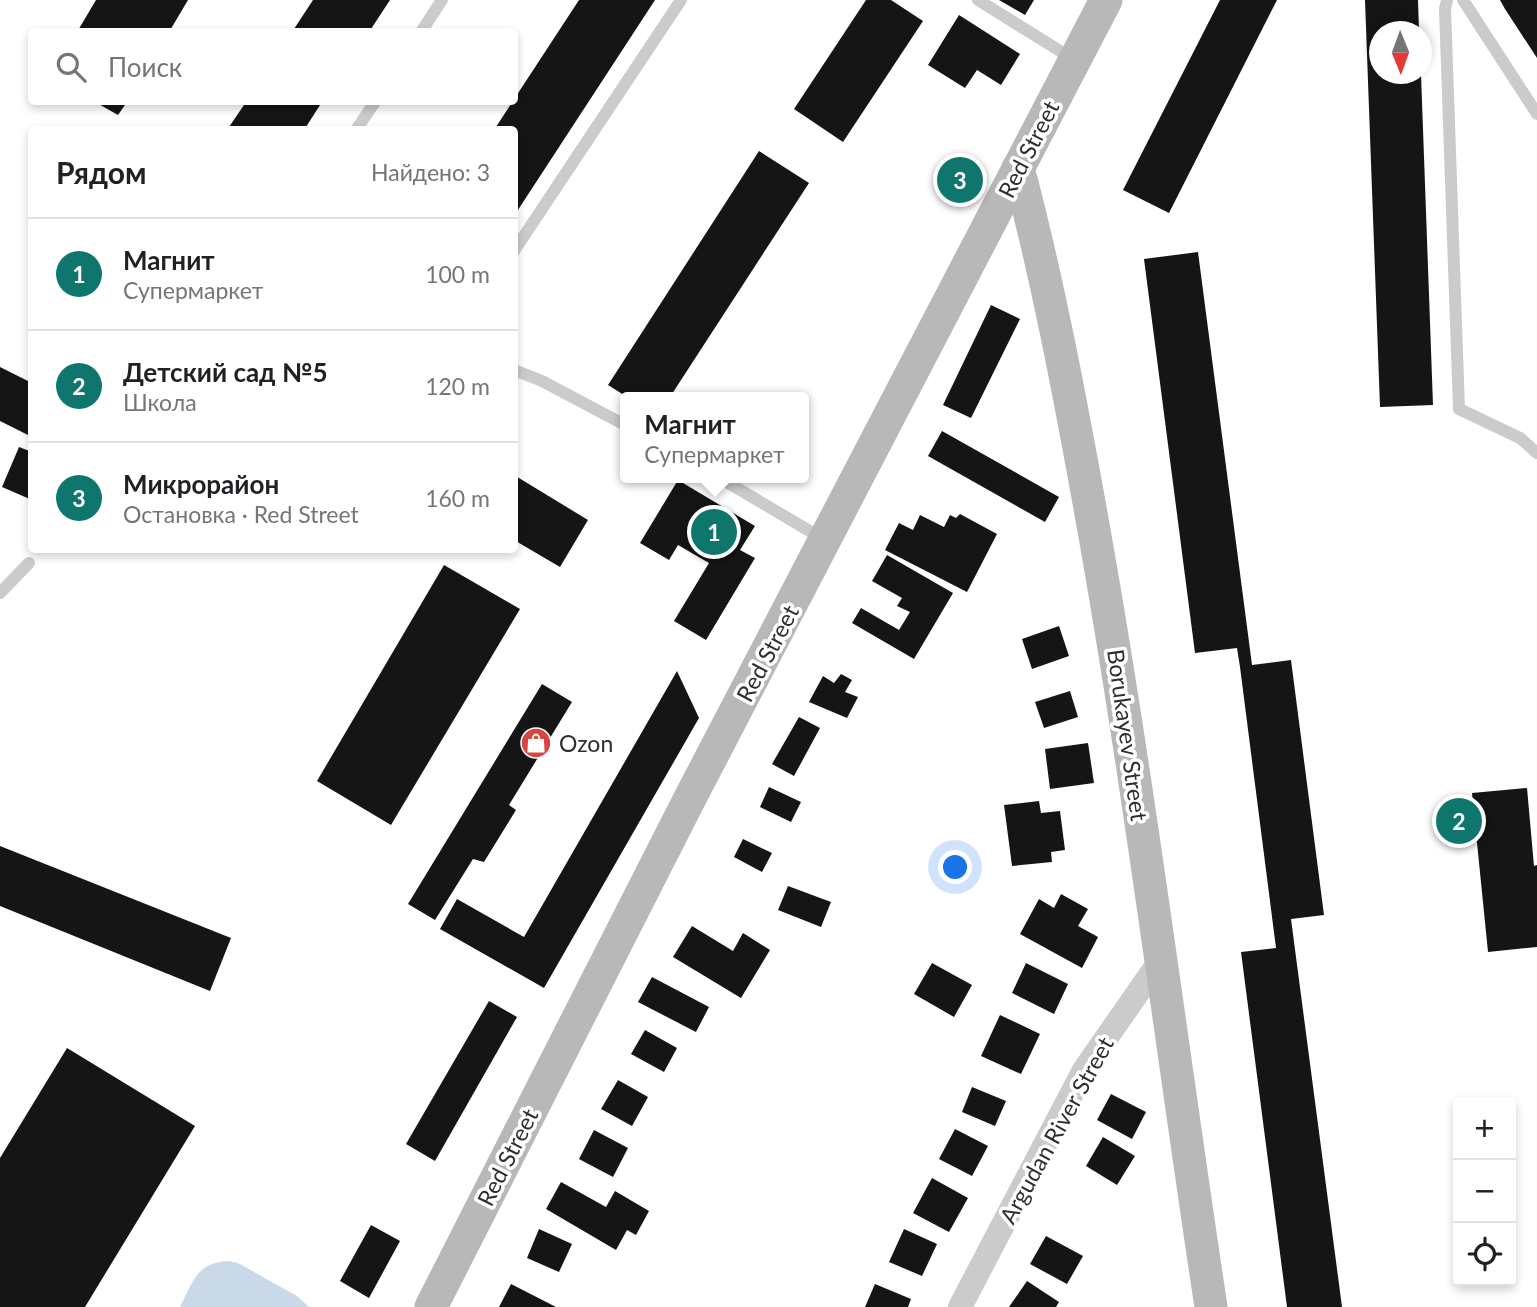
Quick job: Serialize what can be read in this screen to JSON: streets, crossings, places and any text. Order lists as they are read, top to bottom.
{
  "streets": {
    "street": ["Red Street", "Borukayev Street", "Argudan River Street"]
  },
  "crossings": [
    ["Red Street", "Borukayev Street"],
    ["Borukayev Street", "Argudan River Street"]
  ],
  "places": {
    "shop": ["Ozon"]
  },
  "north": "bottom",
  "page": {
    "search": "Поиск",
    "heading": ["Рядом", "Найдено: 3"],
    "pins": ["3", "1", "2"],
    "list": [
      {
        "mark": "1",
        "name": "Магнит",
        "note": "Супермаркет",
        "value": "100 m"
      },
      {
        "mark": "2",
        "name": "Детский сад №5",
        "note": "Школа",
        "value": "120 m"
      },
      {
        "mark": "3",
        "name": "Микрорайон",
        "note": "Остановка · Red Street",
        "value": "160 m"
      }
    ],
    "popup": ["Магнит", "Супермаркет"],
    "map_buttons": ["+", "−"]
  }
}
